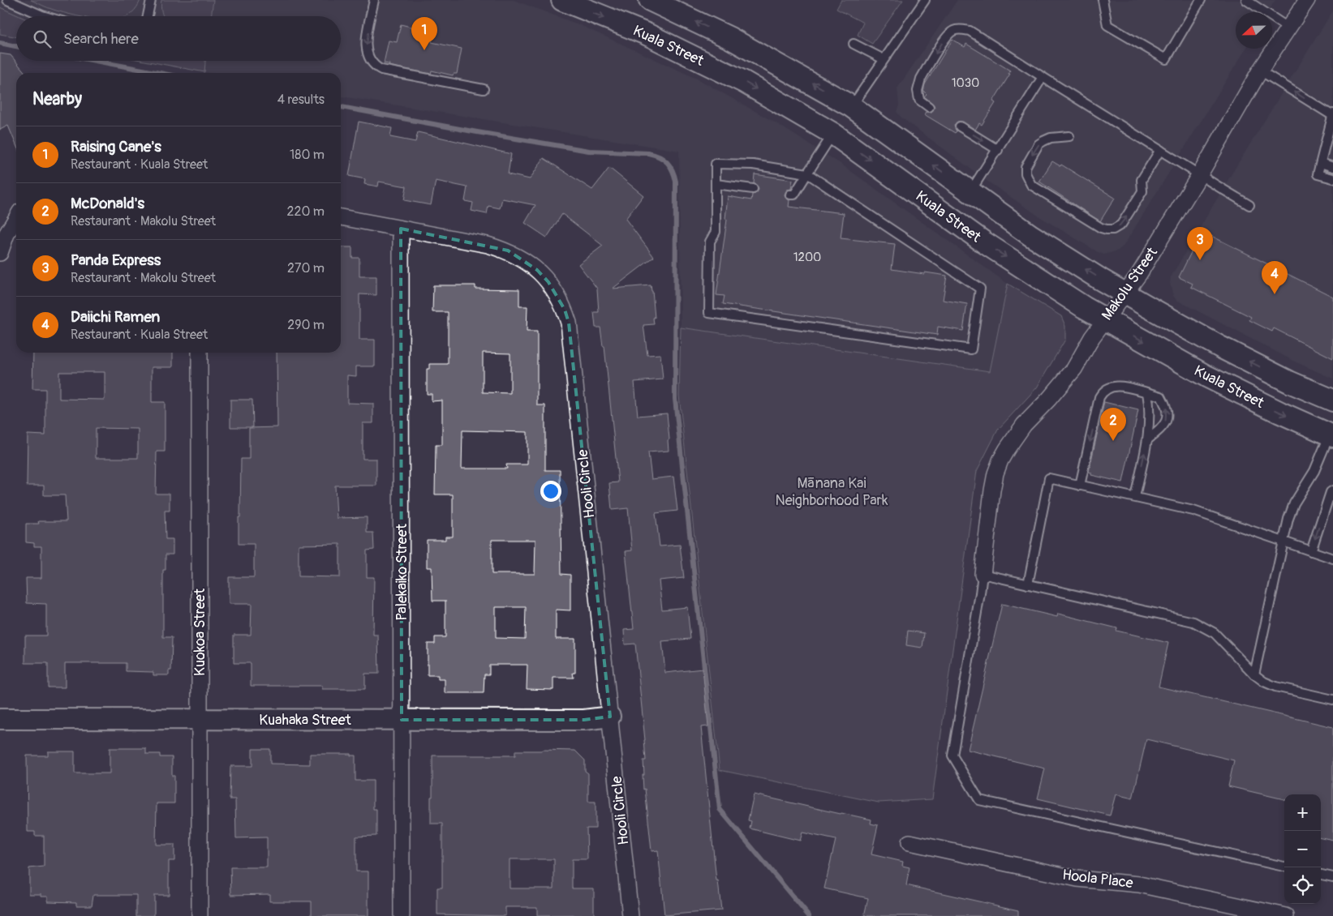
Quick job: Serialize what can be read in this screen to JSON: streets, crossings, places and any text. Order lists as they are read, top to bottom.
{
  "streets": {
    "main road": ["Kuala Street"],
    "street": [
      "Makolu Street",
      "Hooli Circle",
      "Palekaiko Street",
      "Kuokoa Street",
      "Kuahaka Street",
      "Hoola Place"
    ]
  },
  "crossings": [
    ["Kuala Street", "Makolu Street"],
    ["Hooli Circle", "Palekaiko Street"],
    ["Hooli Circle", "Kuahaka Street"],
    ["Palekaiko Street", "Kuahaka Street"],
    ["Kuokoa Street", "Kuahaka Street"]
  ],
  "parks": ["Mānana Kai Neighborhood Park"],
  "house_numbers": ["1030", "1200"],
  "north": "left",
  "page": {
    "search": "Search here",
    "pins": [
      "1",
      "3",
      "4",
      "2"
    ],
    "heading": ["Nearby", "4 results"],
    "list": [
      {
        "mark": "1",
        "name": "Raising Cane's",
        "note": "Restaurant · Kuala Street",
        "value": "180 m"
      },
      {
        "mark": "2",
        "name": "McDonald's",
        "note": "Restaurant · Makolu Street",
        "value": "220 m"
      },
      {
        "mark": "3",
        "name": "Panda Express",
        "note": "Restaurant · Makolu Street",
        "value": "270 m"
      },
      {
        "mark": "4",
        "name": "Daiichi Ramen",
        "note": "Restaurant · Kuala Street",
        "value": "290 m"
      }
    ],
    "map_buttons": ["+", "−"]
  }
}
